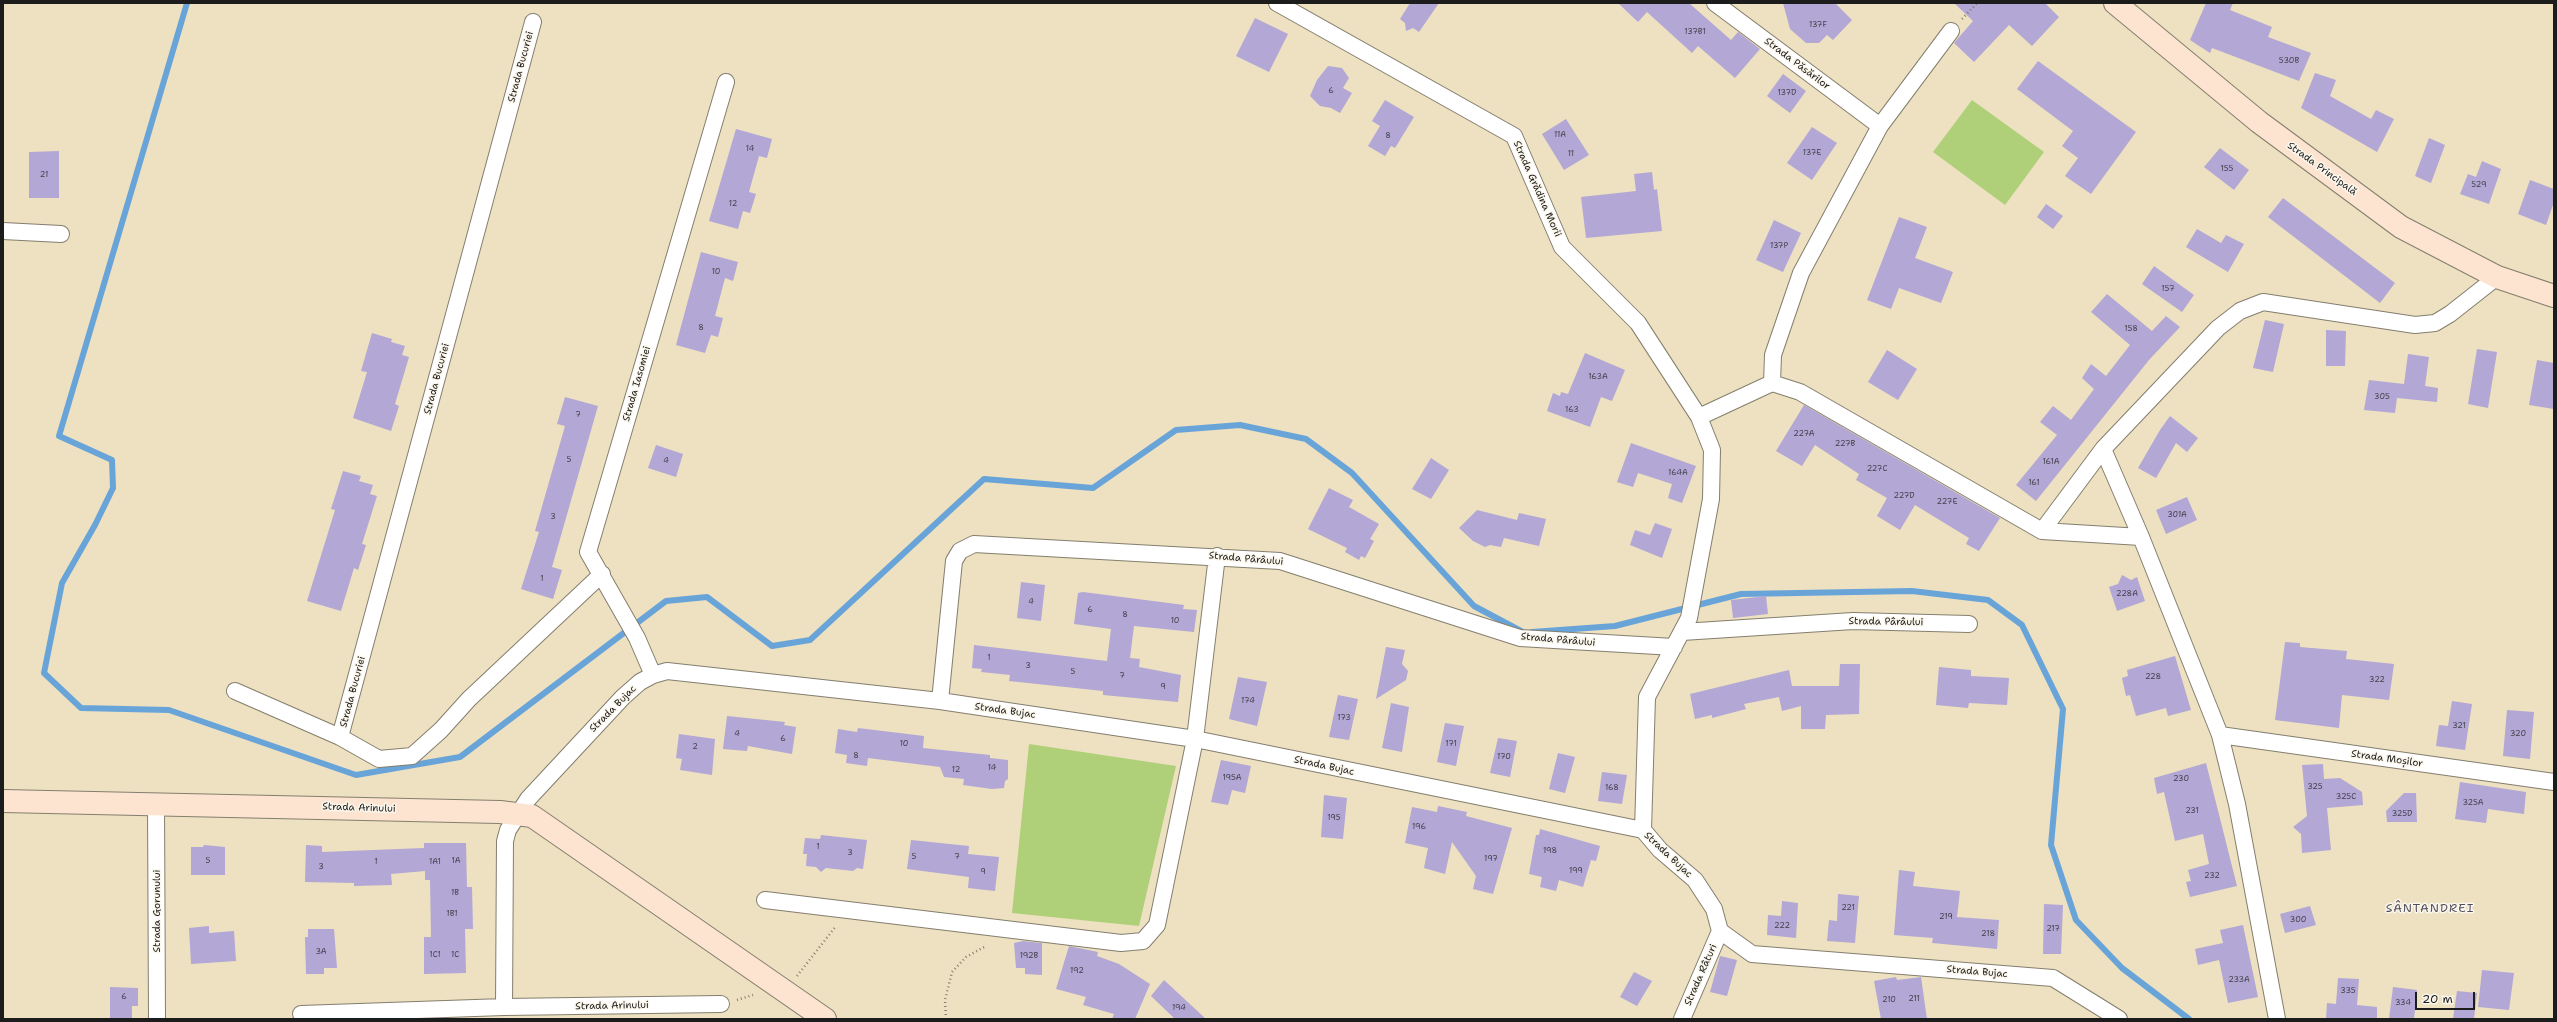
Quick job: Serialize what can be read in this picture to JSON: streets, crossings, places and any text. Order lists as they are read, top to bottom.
{
  "streets": {
    "street": [
      "Strada Păsărilor",
      "Strada Bucuriei",
      "Strada Principală",
      "Strada Grădina Morii",
      "Strada Iasomiei",
      "Strada Pârâului",
      "Strada Bujac",
      "Strada Moșilor",
      "Strada Arinului",
      "Strada Gorunului",
      "Strada Râturi"
    ]
  },
  "crossings": [
    ["Strada Grădina Morii", "Strada Pârâului"],
    ["Strada Grădina Morii", "Strada Bujac"],
    ["Strada Iasomiei", "Strada Bujac"],
    ["Strada Pârâului", "Strada Bujac"],
    ["Strada Bujac", "Strada Arinului"],
    ["Strada Bujac", "Strada Râturi"],
    ["Strada Arinului", "Strada Gorunului"]
  ],
  "districts": ["SÂNTANDREI"],
  "house_numbers": [
    "137F",
    "137B1",
    "530B",
    "6",
    "137D",
    "11A",
    "8",
    "14",
    "137E",
    "11",
    "155",
    "21",
    "529",
    "12",
    "137P",
    "10",
    "157",
    "8",
    "158",
    "163A",
    "305",
    "163",
    "7",
    "227A",
    "227B",
    "5",
    "4",
    "161A",
    "227C",
    "164A",
    "161",
    "227D",
    "227E",
    "301A",
    "3",
    "1",
    "228A",
    "4",
    "6",
    "8",
    "10",
    "1",
    "3",
    "5",
    "7",
    "228",
    "322",
    "9",
    "174",
    "173",
    "321",
    "4",
    "320",
    "6",
    "10",
    "171",
    "2",
    "8",
    "170",
    "14",
    "12",
    "195A",
    "230",
    "325",
    "168",
    "325C",
    "325A",
    "231",
    "325D",
    "195",
    "196",
    "1",
    "198",
    "3",
    "5",
    "7",
    "197",
    "5",
    "1A",
    "1",
    "1A1",
    "3",
    "199",
    "9",
    "232",
    "1B",
    "221",
    "1B1",
    "219",
    "300",
    "222",
    "217",
    "218",
    "3A",
    "1C1",
    "1C",
    "192B",
    "192",
    "233A",
    "335",
    "6",
    "211",
    "210",
    "334",
    "194"
  ],
  "scale_bar": "20 m"
}
